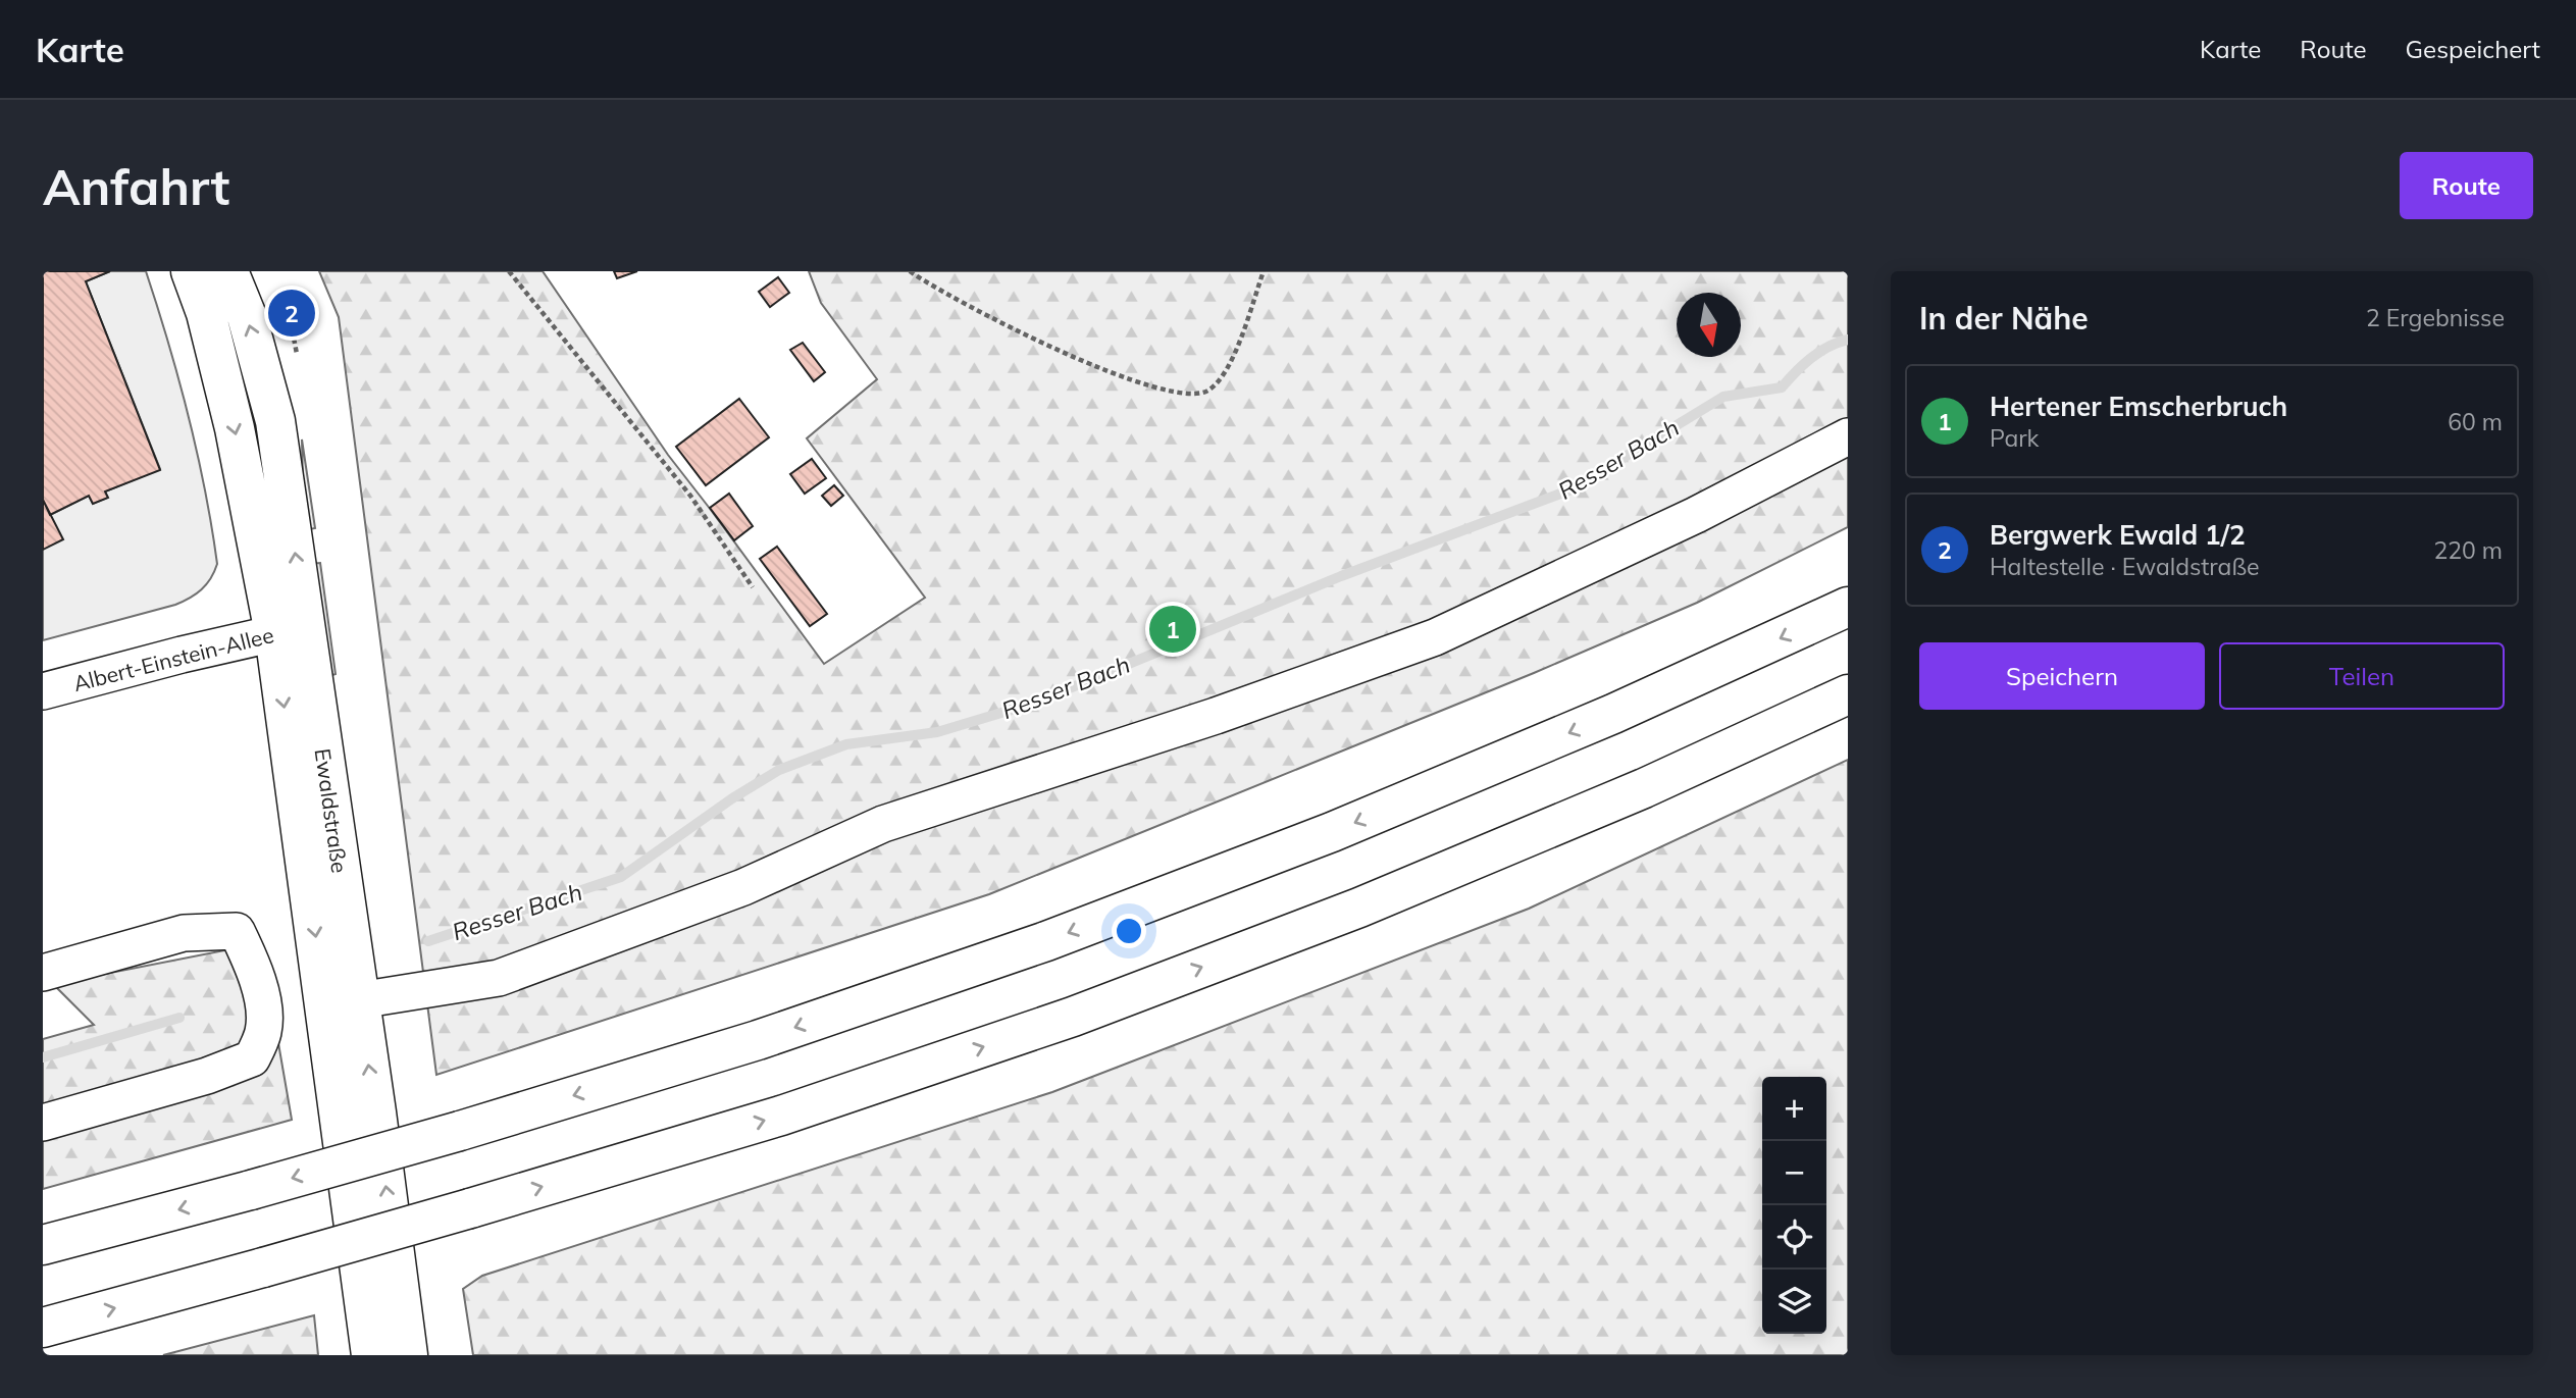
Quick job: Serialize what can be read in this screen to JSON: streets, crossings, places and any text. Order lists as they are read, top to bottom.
{
  "streets": {
    "main road": ["Ewaldstraße"],
    "street": ["Albert-Einstein-Allee"]
  },
  "crossings": [
    ["Albert-Einstein-Allee", "Ewaldstraße"]
  ],
  "water": ["Resser Bach"],
  "north": "bottom",
  "page": {
    "header": "Karte",
    "nav": ["Karte", "Route", "Gespeichert"],
    "buttons": [
      "Route",
      ["Speichern", "Teilen"]
    ],
    "title": "Anfahrt",
    "heading": ["In der Nähe", "2 Ergebnisse"],
    "pins": ["2", "1"],
    "list": [
      {
        "mark": "1",
        "name": "Hertener Emscherbruch",
        "note": "Park",
        "value": "60 m"
      },
      {
        "mark": "2",
        "name": "Bergwerk Ewald 1/2",
        "note": "Haltestelle · Ewaldstraße",
        "value": "220 m"
      }
    ],
    "map_buttons": ["+", "−"]
  }
}
